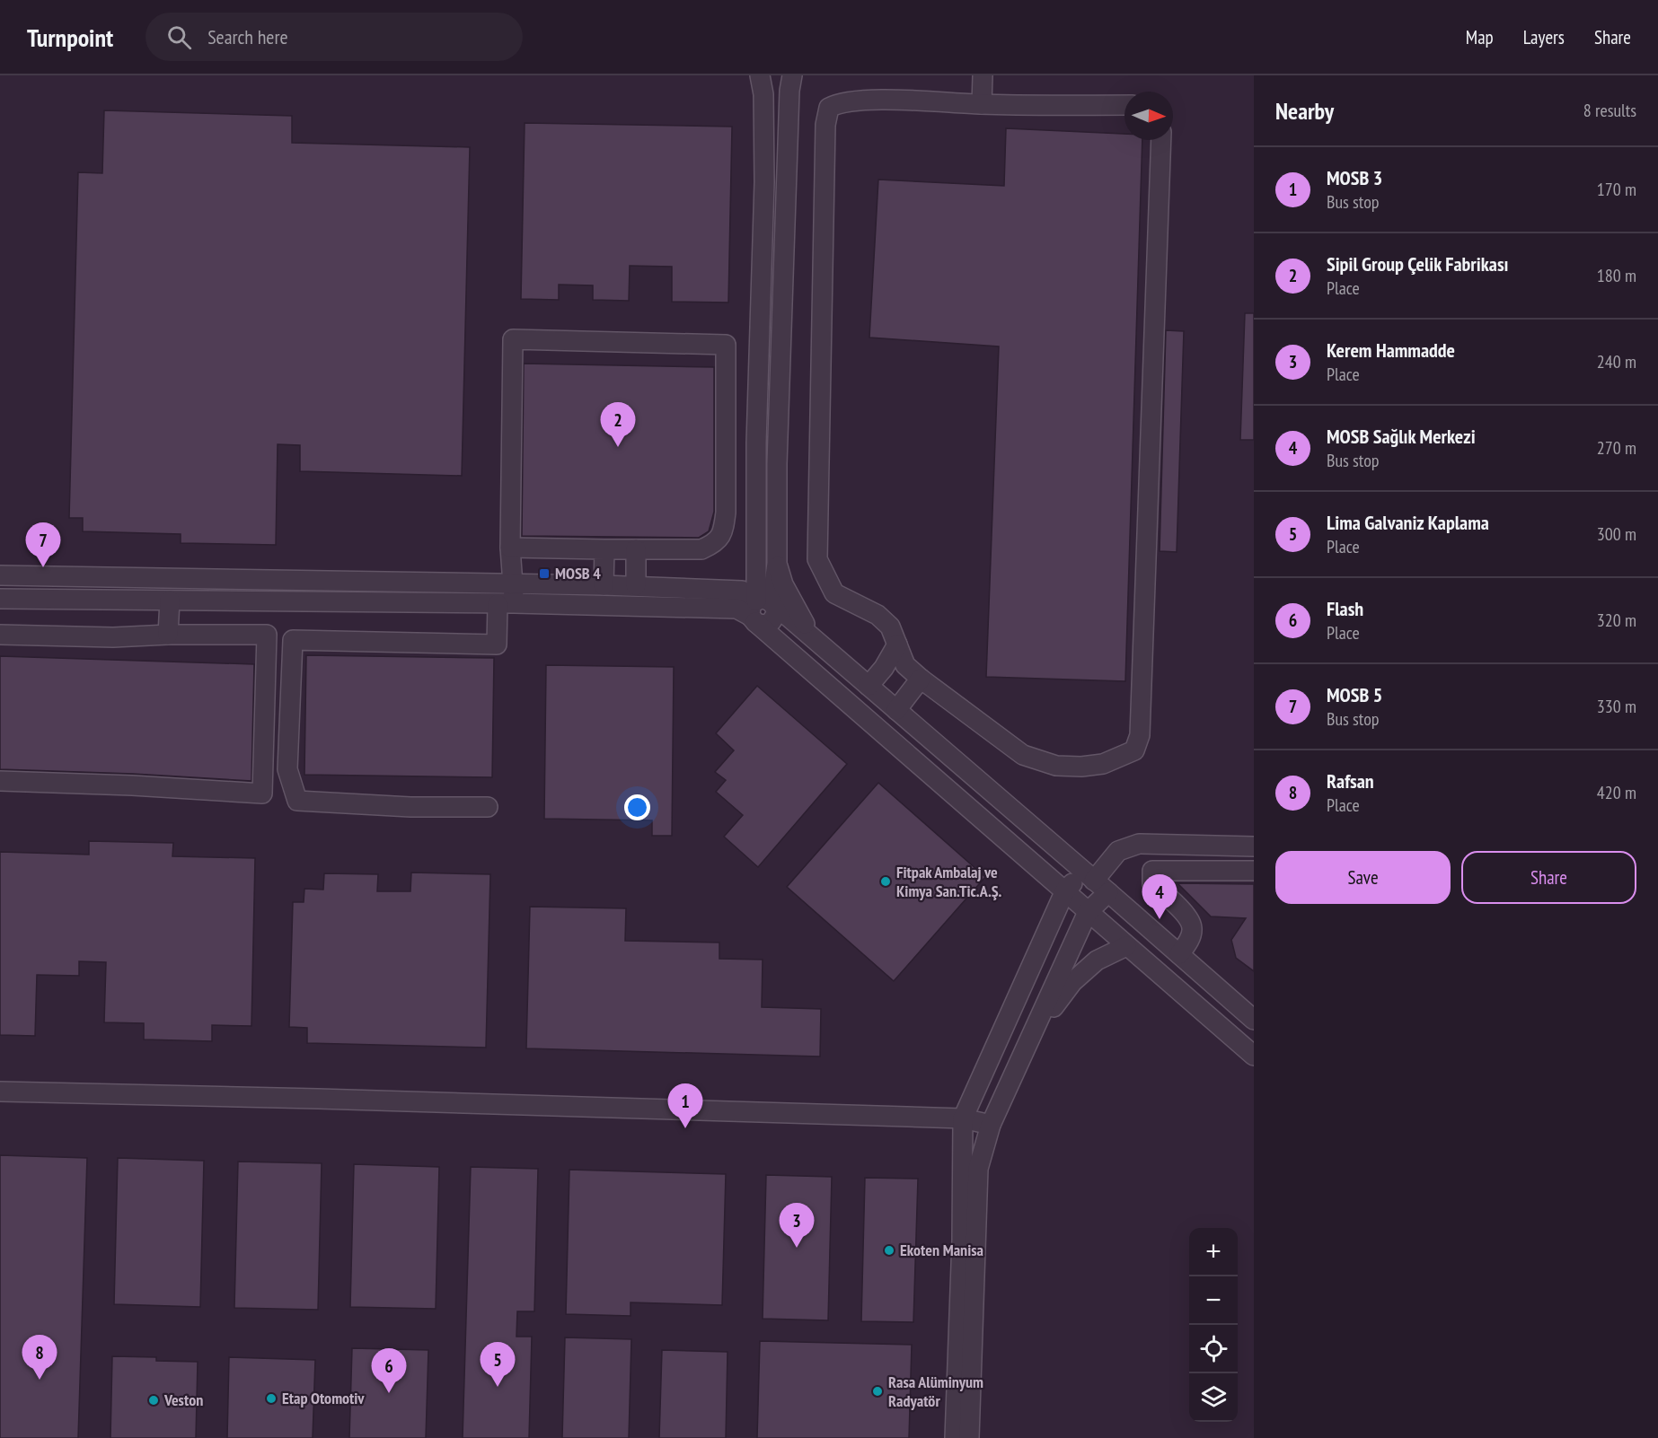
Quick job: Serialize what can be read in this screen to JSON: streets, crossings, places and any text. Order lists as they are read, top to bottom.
{
  "places": {
    "transit": ["MOSB 4"],
    "other": [
      "Fitpak Ambalaj ve Kimya San.Tic.A.Ş.",
      "Ekoten Manisa",
      "Rasa Alüminyum Radyatör",
      "Etap Otomotiv",
      "Veston"
    ]
  },
  "north": "right",
  "page": {
    "header": "Turnpoint",
    "search": "Search here",
    "nav": ["Map", "Layers", "Share"],
    "heading": ["Nearby", "8 results"],
    "list": [
      {
        "mark": "1",
        "name": "MOSB 3",
        "note": "Bus stop",
        "value": "170 m"
      },
      {
        "mark": "2",
        "name": "Sipil Group Çelik Fabrikası",
        "note": "Place",
        "value": "180 m"
      },
      {
        "mark": "3",
        "name": "Kerem Hammadde",
        "note": "Place",
        "value": "240 m"
      },
      {
        "mark": "4",
        "name": "MOSB Sağlık Merkezi",
        "note": "Bus stop",
        "value": "270 m"
      },
      {
        "mark": "5",
        "name": "Lima Galvaniz Kaplama",
        "note": "Place",
        "value": "300 m"
      },
      {
        "mark": "6",
        "name": "Flash",
        "note": "Place",
        "value": "320 m"
      },
      {
        "mark": "7",
        "name": "MOSB 5",
        "note": "Bus stop",
        "value": "330 m"
      },
      {
        "mark": "8",
        "name": "Rafsan",
        "note": "Place",
        "value": "420 m"
      }
    ],
    "pins": [
      "2",
      "7",
      "4",
      "1",
      "3",
      "8",
      "5",
      "6"
    ],
    "buttons": ["Save", "Share"],
    "map_buttons": ["+", "−"]
  }
}
